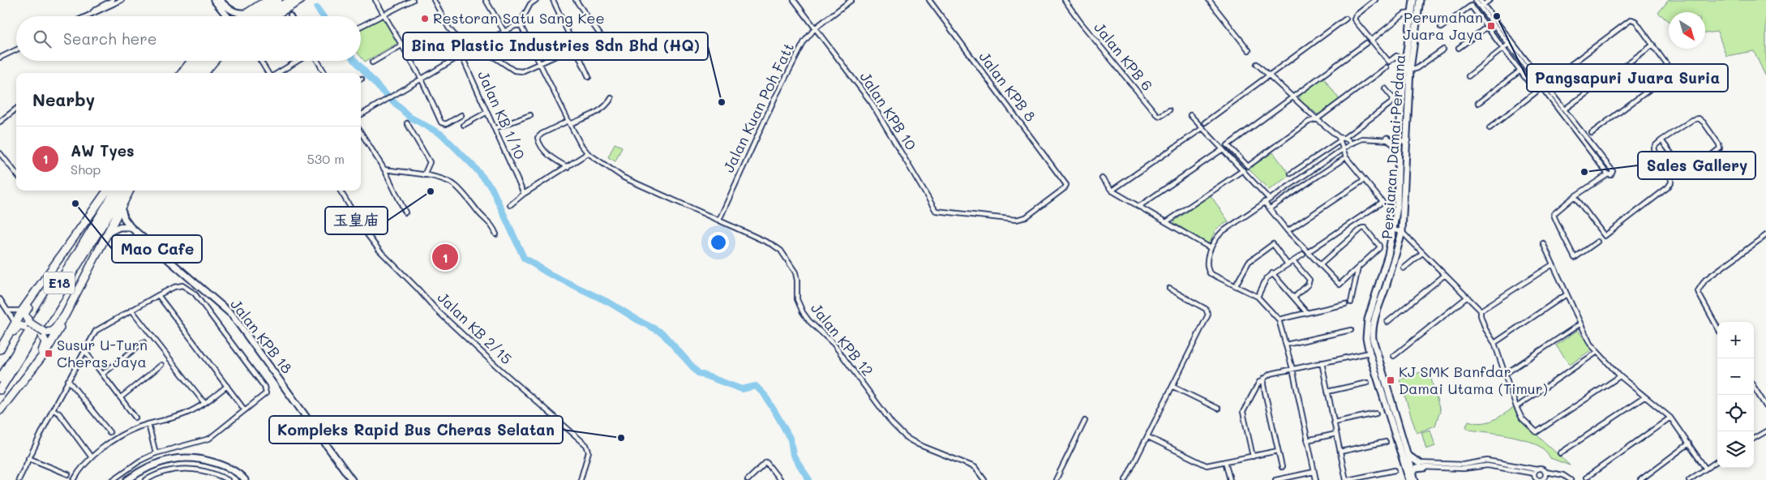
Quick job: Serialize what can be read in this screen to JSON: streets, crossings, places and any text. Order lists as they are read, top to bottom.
{
  "streets": {
    "highway": ["E18"],
    "main road": ["Persiaran Damai Perdana", "Jalan KPB 18"],
    "street": [
      "Jalan KPB 6",
      "Jalan KPB 8",
      "Jalan Kuan Poh Fatt",
      "Jalan KPB 10",
      "Jalan KB 1/10",
      "Jalan KB 2/15",
      "Jalan KPB 12"
    ]
  },
  "crossings": [
    ["Jalan KPB 8", "Jalan KPB 10"],
    ["Jalan Kuan Poh Fatt", "Jalan KPB 10"],
    ["Jalan Kuan Poh Fatt", "Jalan KPB 12"]
  ],
  "places": {
    "other": [
      "Pangsapuri Juara Suria",
      "Restoran Satu Sang Kee",
      "Bina Plastic Industries Sdn Bhd (HQ)",
      "Sales Gallery",
      "玉皇庙",
      "Mao Cafe",
      "Kompleks Rapid Bus Cheras Selatan"
    ],
    "transit": ["Perumahan Juara Jaya", "Susur U-Turn Cheras Jaya", "KJ SMK Banfdar Damai Utama (Timur)"]
  },
  "north": "bottom right",
  "page": {
    "search": "Search here",
    "heading": "Nearby",
    "list": [
      {
        "mark": "1",
        "name": "AW Tyes",
        "note": "Shop",
        "value": "530 m"
      }
    ],
    "pins": "1",
    "map_buttons": ["+", "−"]
  }
}
